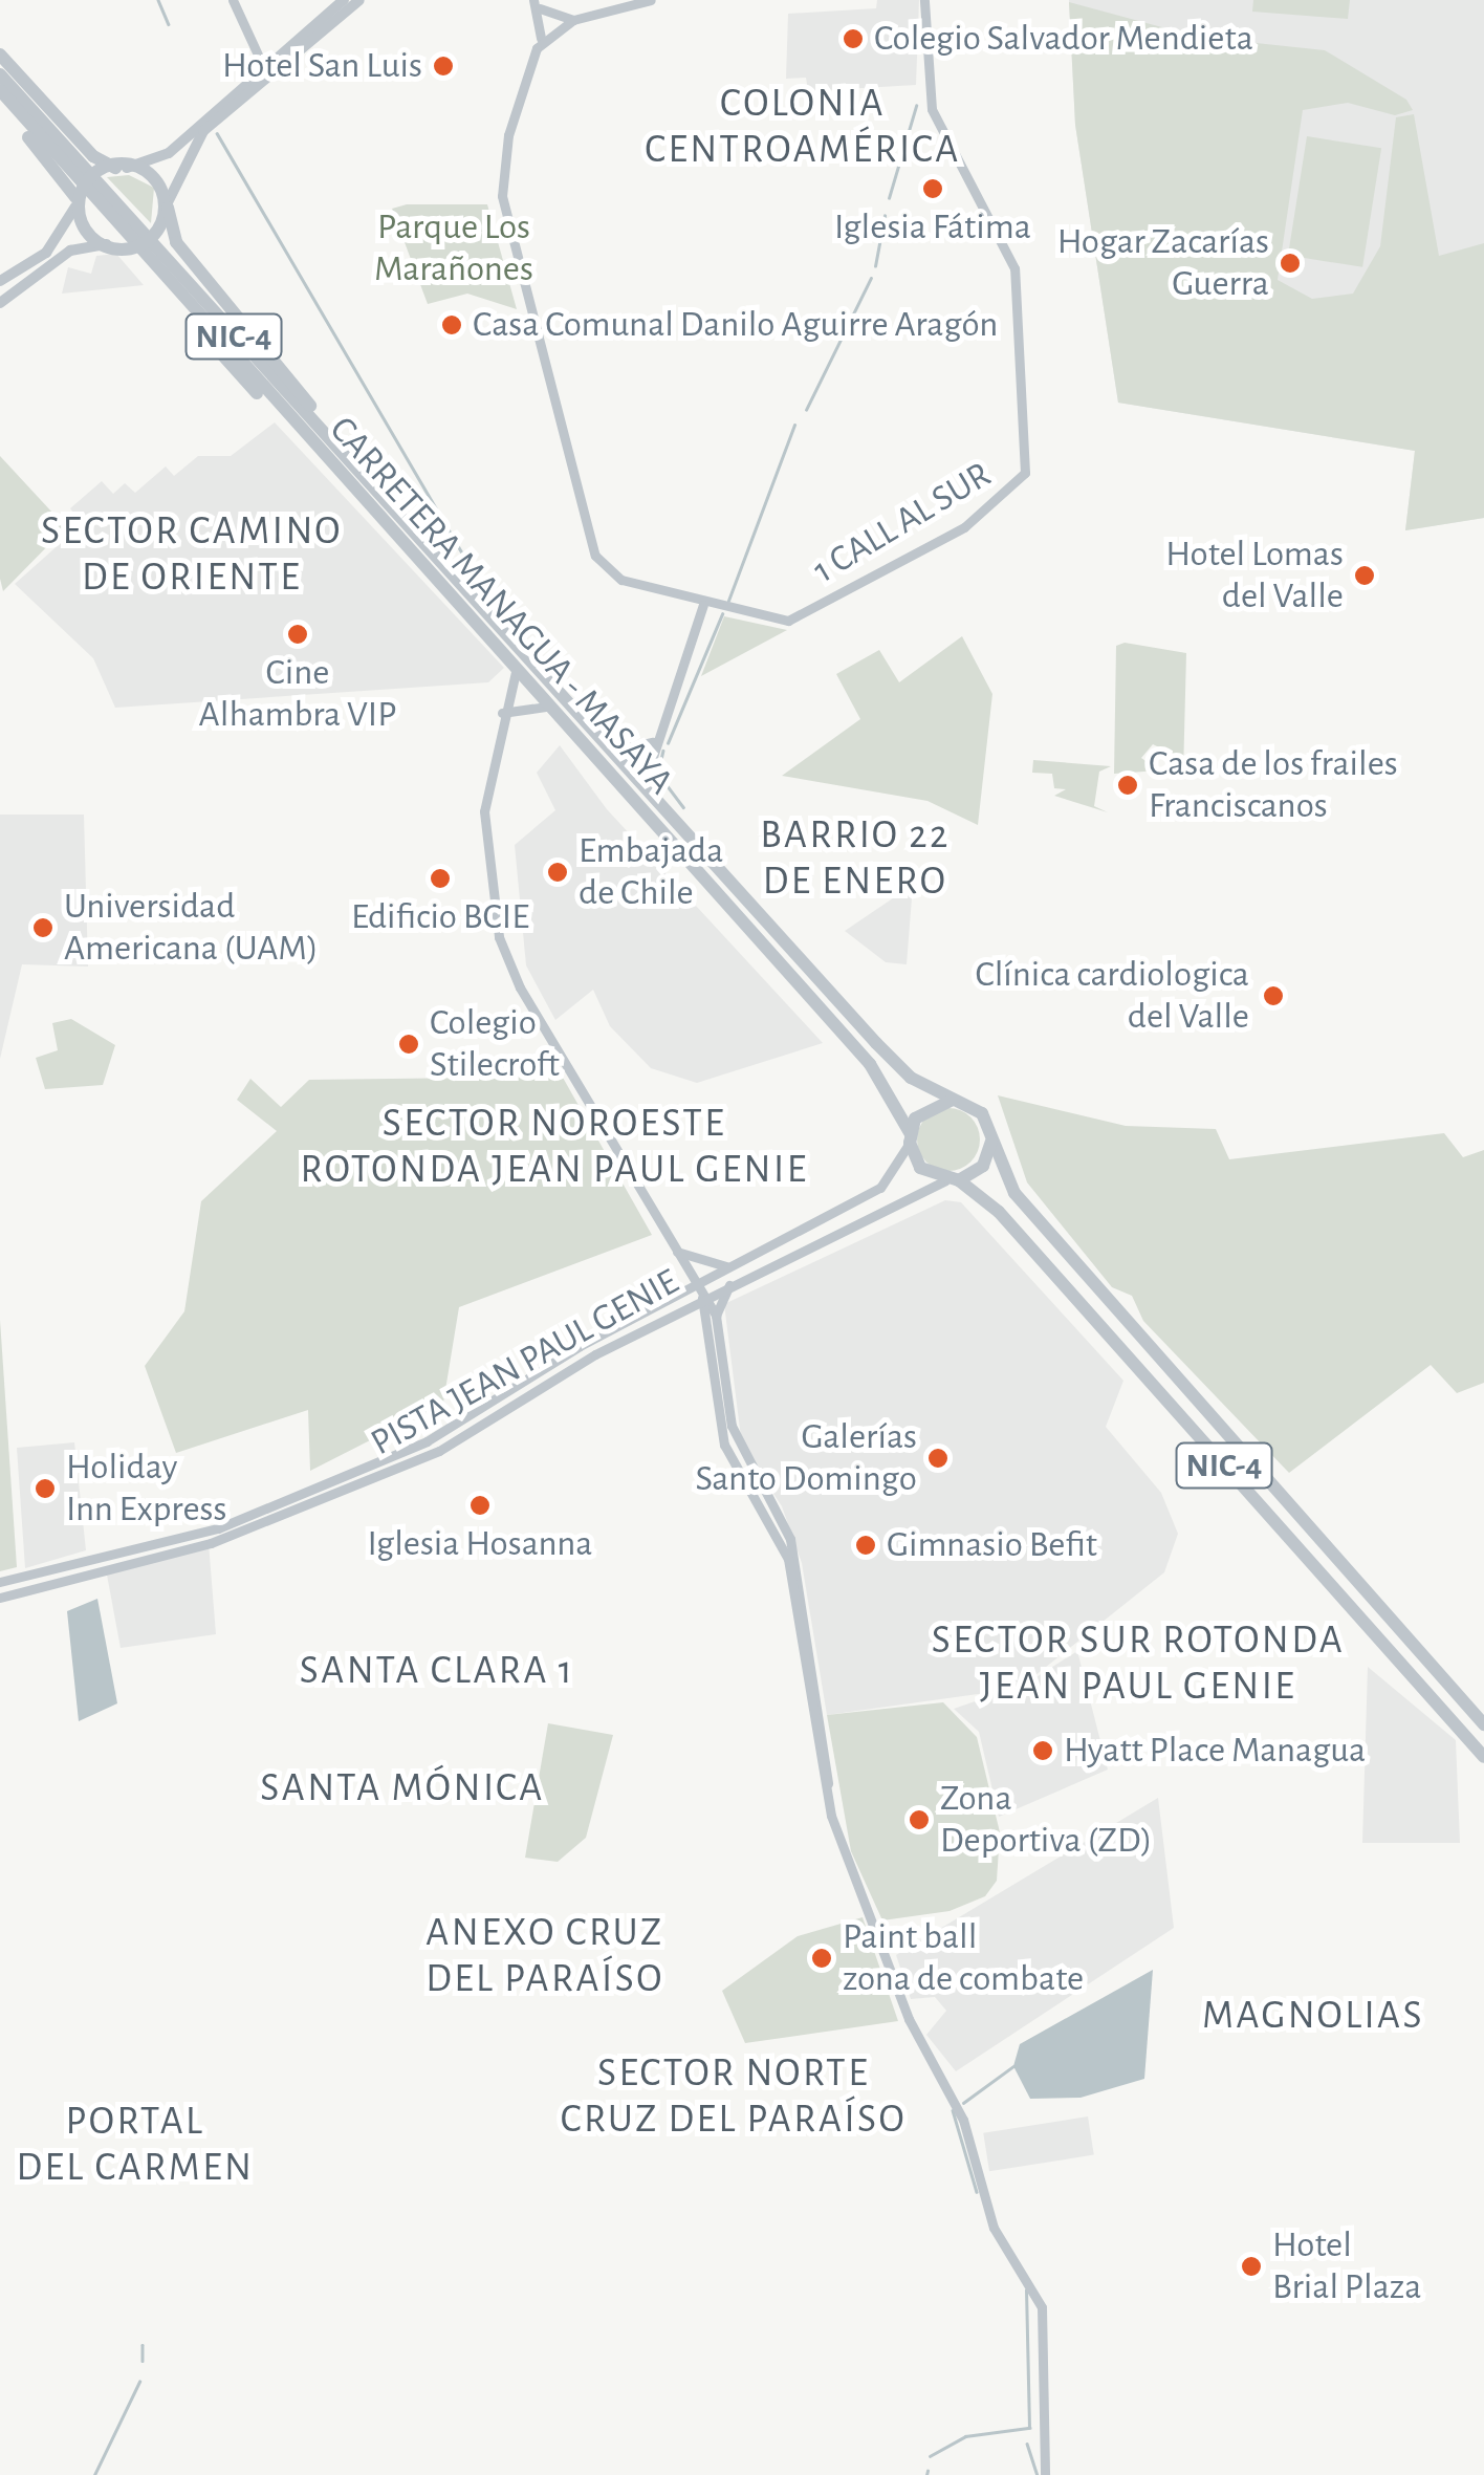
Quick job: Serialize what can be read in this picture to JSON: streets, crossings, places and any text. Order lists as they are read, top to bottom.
{
  "streets": {
    "highway": ["NIC-4", "CARRETERA MANAGUA - MASAYA"],
    "street": ["1 CALL AL SUR", "PISTA JEAN PAUL GENIE"]
  },
  "crossings": [
    ["NIC-4", "CARRETERA MANAGUA - MASAYA"],
    ["NIC-4", "PISTA JEAN PAUL GENIE"],
    ["CARRETERA MANAGUA - MASAYA", "PISTA JEAN PAUL GENIE"]
  ],
  "districts": [
    "COLONIA CENTROAMÉRICA",
    "SECTOR CAMINO DE ORIENTE",
    "BARRIO 22 DE ENERO",
    "SECTOR NOROESTE ROTONDA JEAN PAUL GENIE",
    "SECTOR SUR ROTONDA JEAN PAUL GENIE",
    "SANTA CLARA 1",
    "SANTA MÓNICA",
    "ANEXO CRUZ DEL PARAÍSO",
    "MAGNOLIAS",
    "SECTOR NORTE CRUZ DEL PARAÍSO",
    "PORTAL DEL CARMEN"
  ],
  "parks": ["Parque Los Marañones"],
  "places": [
    "Colegio Salvador Mendieta",
    "Hotel San Luis",
    "Iglesia Fátima",
    "Hogar Zacarías Guerra",
    "Casa Comunal Danilo Aguirre Aragón",
    "Hotel Lomas del Valle",
    "Cine Alhambra VIP",
    "Casa de los frailes Franciscanos",
    "Embajada de Chile",
    "Edificio BCIE",
    "Universidad Americana (UAM)",
    "Clínica cardiologica del Valle",
    "Colegio Stilecroft",
    "Galerías Santo Domingo",
    "Holiday Inn Express",
    "Iglesia Hosanna",
    "Gimnasio Befit",
    "Hyatt Place Managua",
    "Zona Deportiva (ZD)",
    "Paint ball zona de combate",
    "Hotel Brial Plaza"
  ]
}
